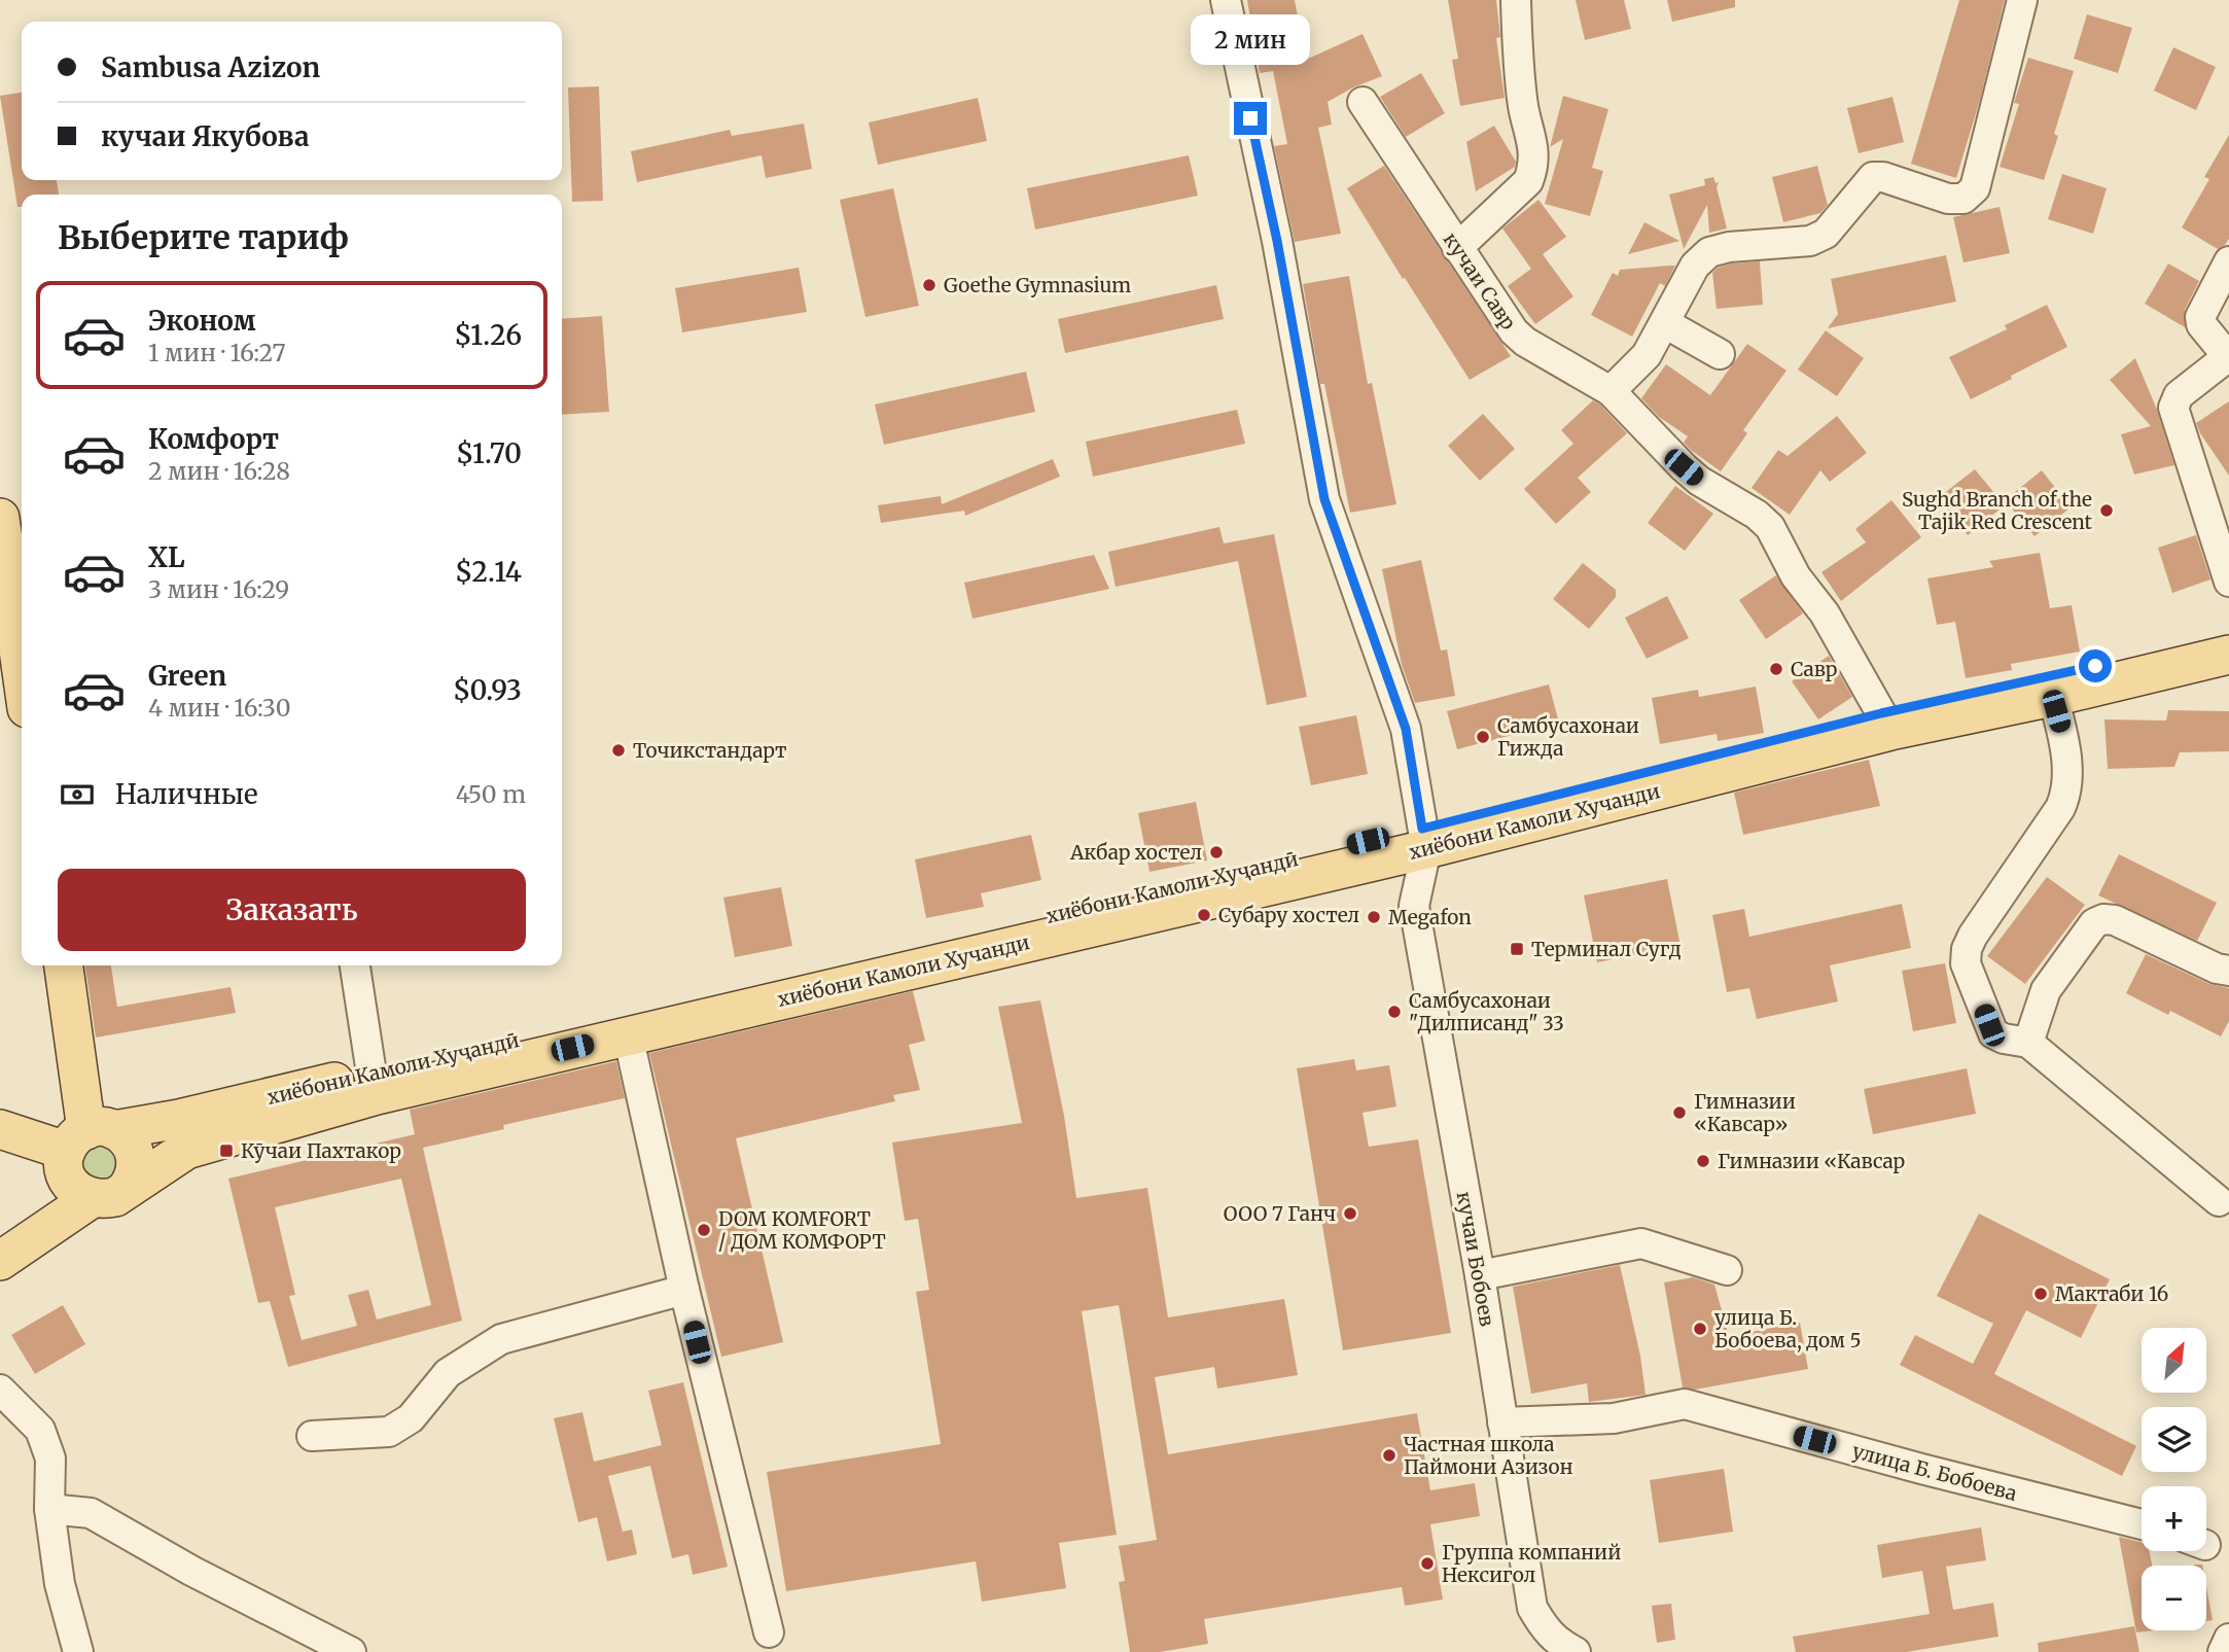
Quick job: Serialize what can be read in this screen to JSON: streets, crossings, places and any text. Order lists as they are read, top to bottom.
{
  "streets": {
    "main road": ["хиёбони Камоли Хучанди", "хиёбони Камоли Хуҷандӣ"],
    "street": ["кучаи Савр", "кучаи Бобоев", "улица Б. Бобоева"]
  },
  "crossings": [
    ["кучаи Савр", "хиёбони Камоли Хуҷандӣ"],
    ["хиёбони Камоли Хучанди", "хиёбони Камоли Хуҷандӣ"],
    ["хиёбони Камоли Хучанди", "кучаи Бобоев"],
    ["хиёбони Камоли Хуҷандӣ", "кучаи Бобоев"],
    ["кучаи Бобоев", "улица Б. Бобоева"]
  ],
  "places": {
    "other": [
      "Goethe Gymnasium",
      "Sughd Branch of the Tajik Red Crescent",
      "Савр",
      "Самбусахонаи Гижда",
      "Точикстандарт",
      "Акбар хостел",
      "Субару хостел",
      "Megafon",
      "Самбусахонаи \"Дилписанд\" 33",
      "Гимназии «Кавсар»",
      "Гимназии «Кавсар",
      "ООО 7 Ганч",
      "DOM KOMFORT / ДОМ КОМФОРТ",
      "Мактаби 16",
      "улица Б. Бобоева, дом 5",
      "Частная школа Паймони Азизон",
      "Группа компаний Нексигол"
    ],
    "transit": ["Терминал Сугд", "Кӯчаи Пахтакор"]
  },
  "north": "top right",
  "page": {
    "bubble": "2 мин",
    "banner": ["Sambusa Azizon", "кучаи Якубова"],
    "heading": "Выберите тариф",
    "list": [
      {
        "name": "Эконом",
        "note": "1 мин · 16:27",
        "value": "$1.26"
      },
      {
        "name": "Комфорт",
        "note": "2 мин · 16:28",
        "value": "$1.70"
      },
      {
        "name": "XL",
        "note": "3 мин · 16:29",
        "value": "$2.14"
      },
      {
        "name": "Green",
        "note": "4 мин · 16:30",
        "value": "$0.93"
      }
    ],
    "pay": ["Наличные", "450 m"],
    "buttons": "Заказать",
    "map_buttons": ["+", "−"]
  }
}
